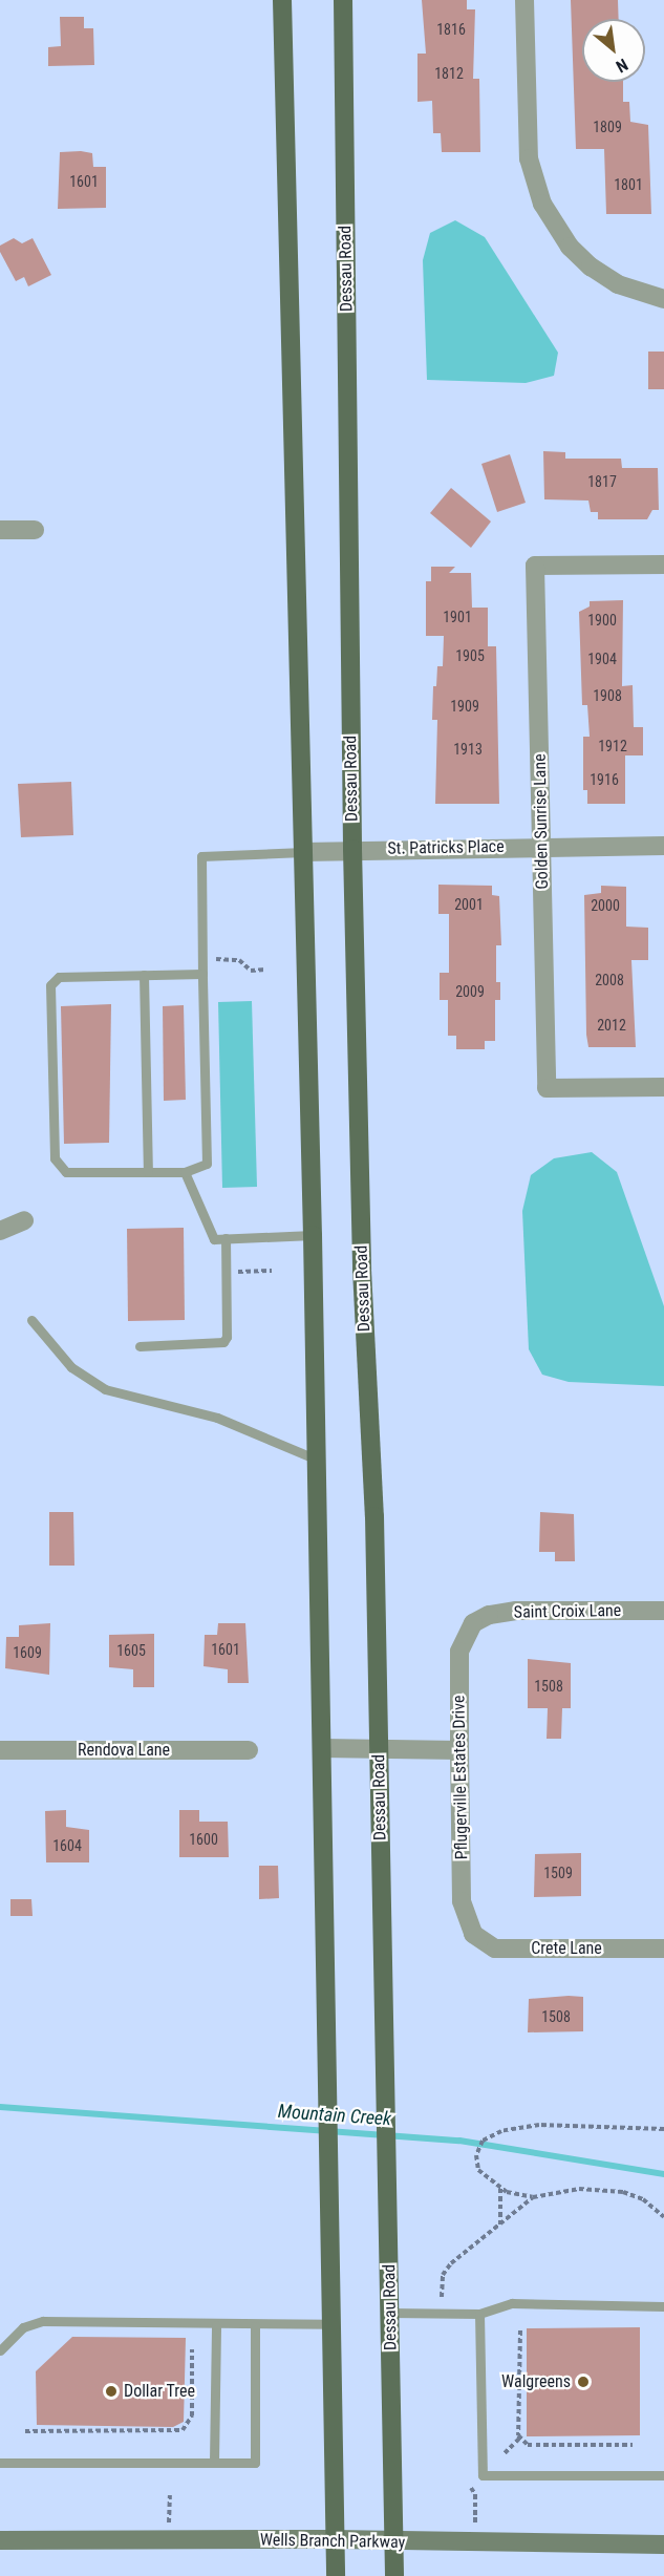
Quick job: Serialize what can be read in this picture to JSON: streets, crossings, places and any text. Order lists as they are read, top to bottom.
{
  "streets": {
    "main road": ["Dessau Road"],
    "street": [
      "Golden Sunrise Lane",
      "St. Patricks Place",
      "Saint Croix Lane",
      "Rendova Lane",
      "Pflugerville Estates Drive",
      "Crete Lane",
      "Wells Branch Parkway"
    ]
  },
  "crossings": [
    ["Dessau Road", "St. Patricks Place"],
    ["Dessau Road", "Wells Branch Parkway"],
    ["Golden Sunrise Lane", "St. Patricks Place"],
    ["Saint Croix Lane", "Pflugerville Estates Drive"],
    ["Pflugerville Estates Drive", "Crete Lane"]
  ],
  "water": ["Mountain Creek"],
  "places": ["Walgreens", "Dollar Tree"],
  "house_numbers": [
    "1816",
    "1812",
    "1809",
    "1601",
    "1801",
    "1817",
    "1901",
    "1900",
    "1905",
    "1904",
    "1908",
    "1909",
    "1912",
    "1913",
    "1916",
    "2001",
    "2000",
    "2008",
    "2009",
    "2012",
    "1601",
    "1605",
    "1609",
    "1508",
    "1600",
    "1604",
    "1509",
    "1508"
  ],
  "north": "bottom right"
}
